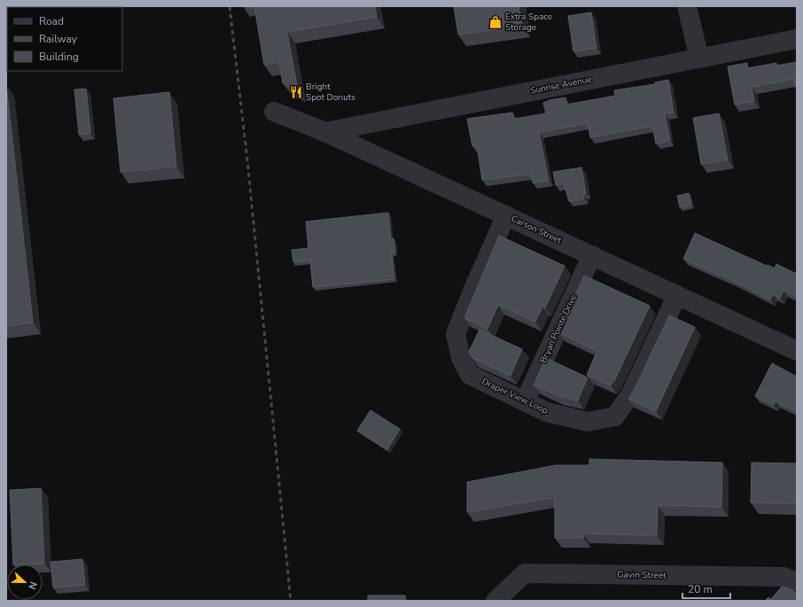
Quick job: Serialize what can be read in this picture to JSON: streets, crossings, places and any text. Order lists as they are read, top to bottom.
{
  "streets": {
    "street": [
      "Sunrise Avenue",
      "Carson Street",
      "Bryan Pointe Drive",
      "Draper View Loop",
      "Gavin Street"
    ]
  },
  "crossings": [
    ["Sunrise Avenue", "Carson Street"],
    ["Carson Street", "Bryan Pointe Drive"],
    ["Carson Street", "Draper View Loop"],
    ["Bryan Pointe Drive", "Draper View Loop"]
  ],
  "places": {
    "shop": ["Extra Space Storage"],
    "restaurant": ["Bright Spot Donuts"]
  },
  "legend": ["Road", "Railway", "Building"],
  "scale_bar": "20 m",
  "north": "right"
}
